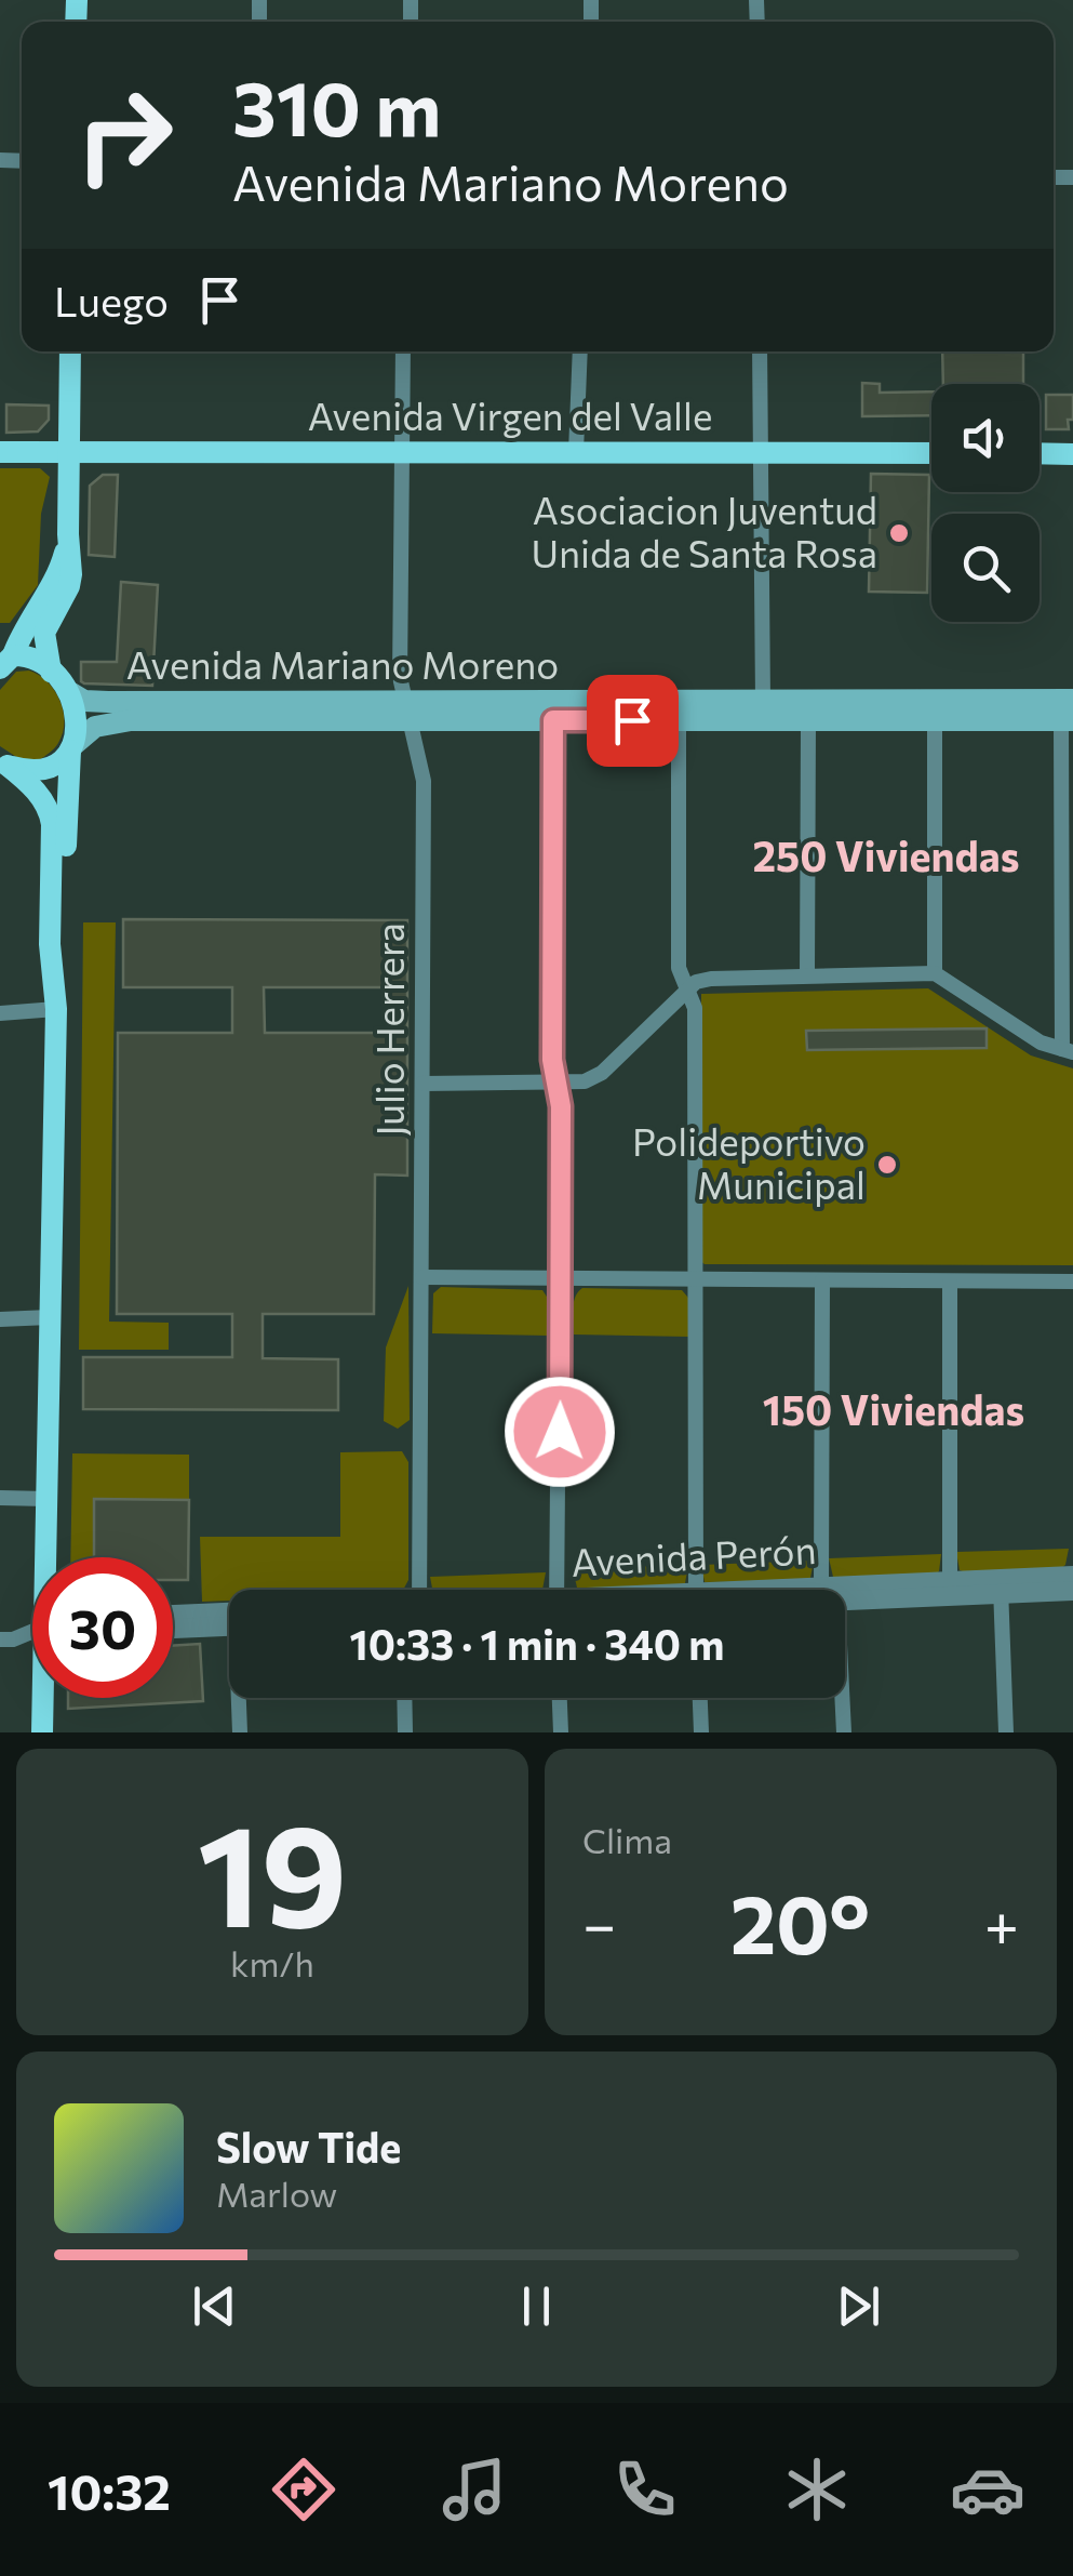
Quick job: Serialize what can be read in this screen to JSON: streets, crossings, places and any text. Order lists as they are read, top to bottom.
{
  "streets": {
    "main road": ["Avenida Virgen del Valle", "Avenida Mariano Moreno"],
    "street": ["Julio Herrera", "Avenida Perón"]
  },
  "crossings": [
    ["Avenida Virgen del Valle", "Julio Herrera"],
    ["Avenida Mariano Moreno", "Julio Herrera"]
  ],
  "districts": ["250 Viviendas", "150 Viviendas"],
  "places": ["Asociacion Juventud Unida de Santa Rosa", "Polideportivo Municipal"],
  "page": {
    "turn": ["310 m", "Avenida Mariano Moreno"],
    "then": "Luego",
    "limit": "30",
    "trip": "10:33 · 1 min · 340 m",
    "tile": [
      ["19", "km/h"],
      "Clima"
    ],
    "heat": ["−", "20°", "+"],
    "song": ["Slow Tide", "Marlow"],
    "tabs": "10:32"
  }
}
